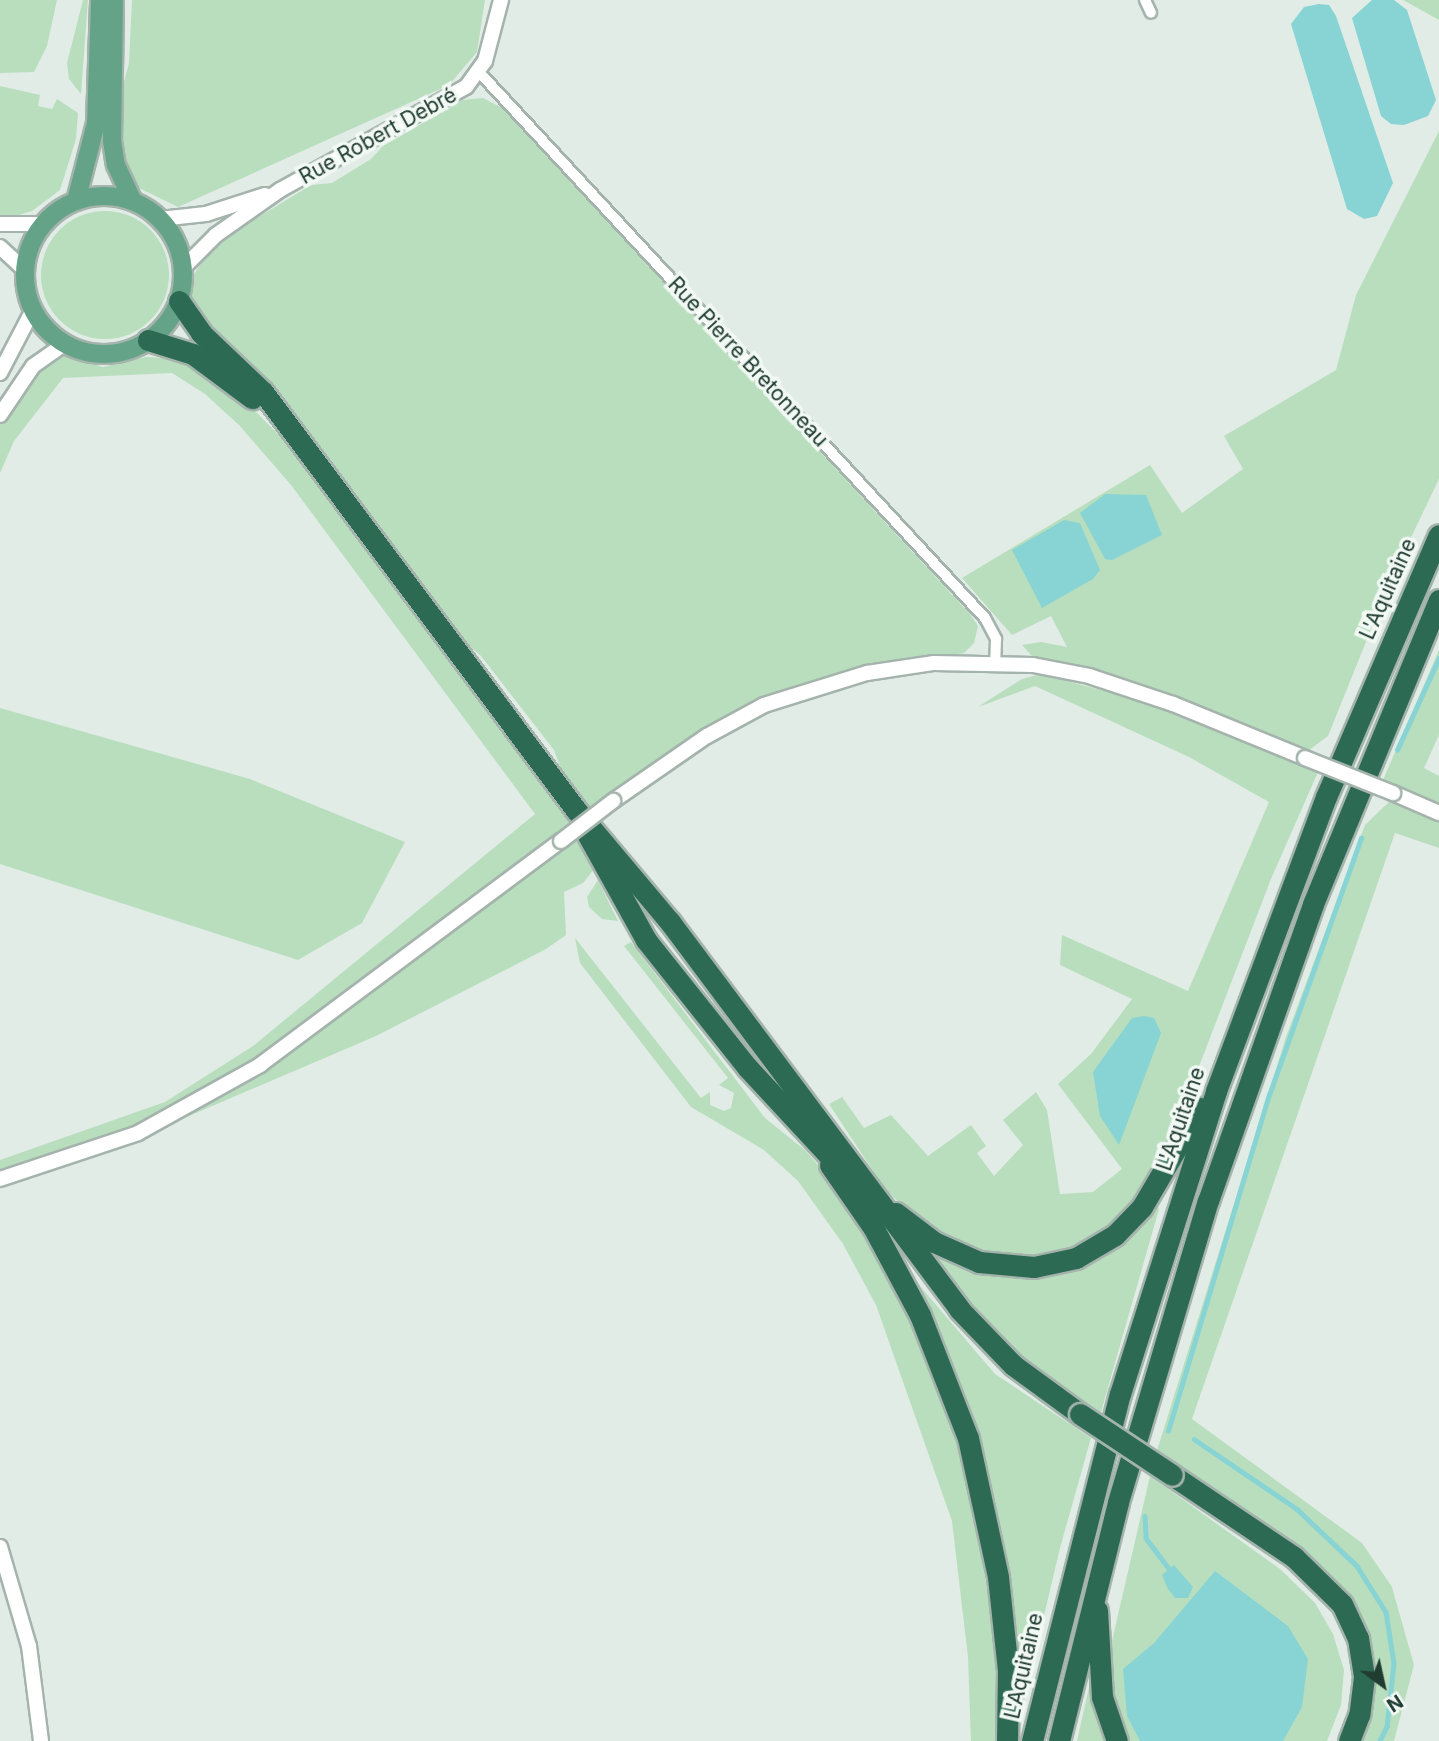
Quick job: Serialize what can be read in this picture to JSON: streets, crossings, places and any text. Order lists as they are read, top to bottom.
{
  "streets": {
    "highway": ["L'Aquitaine"],
    "street": ["Rue Robert Debré", "Rue Pierre Bretonneau"]
  },
  "crossings": [
    ["Rue Robert Debré", "Rue Pierre Bretonneau"]
  ],
  "north": "bottom right"
}
